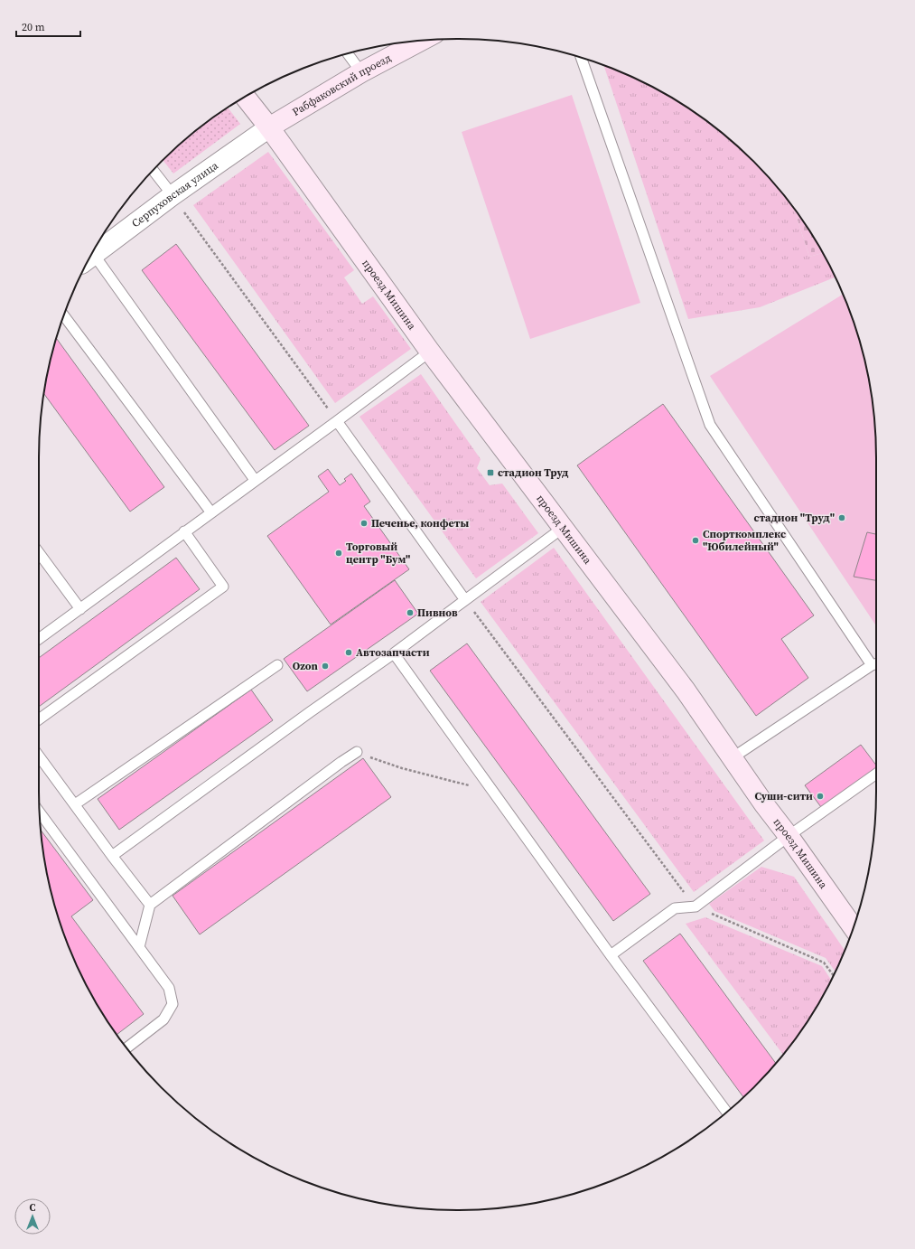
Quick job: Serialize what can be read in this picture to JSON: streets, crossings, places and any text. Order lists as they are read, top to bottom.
{
  "streets": {
    "main road": ["Рабфаковский проезд", "проезд Мишина"],
    "street": ["Серпуховская улица"]
  },
  "crossings": [
    ["Рабфаковский проезд", "Серпуховская улица"],
    ["Рабфаковский проезд", "проезд Мишина"],
    ["Серпуховская улица", "проезд Мишина"]
  ],
  "places": {
    "transit": ["стадион Труд"],
    "other": [
      "стадион \"Труд\"",
      "Печенье, конфеты",
      "Спорткомплекс \"Юбилейный\"",
      "Торговый центр \"Бум\"",
      "Пивнов",
      "Автозапчасти",
      "Ozon",
      "Суши-сити"
    ]
  },
  "scale_bar": "20 m",
  "north": "top"
}
